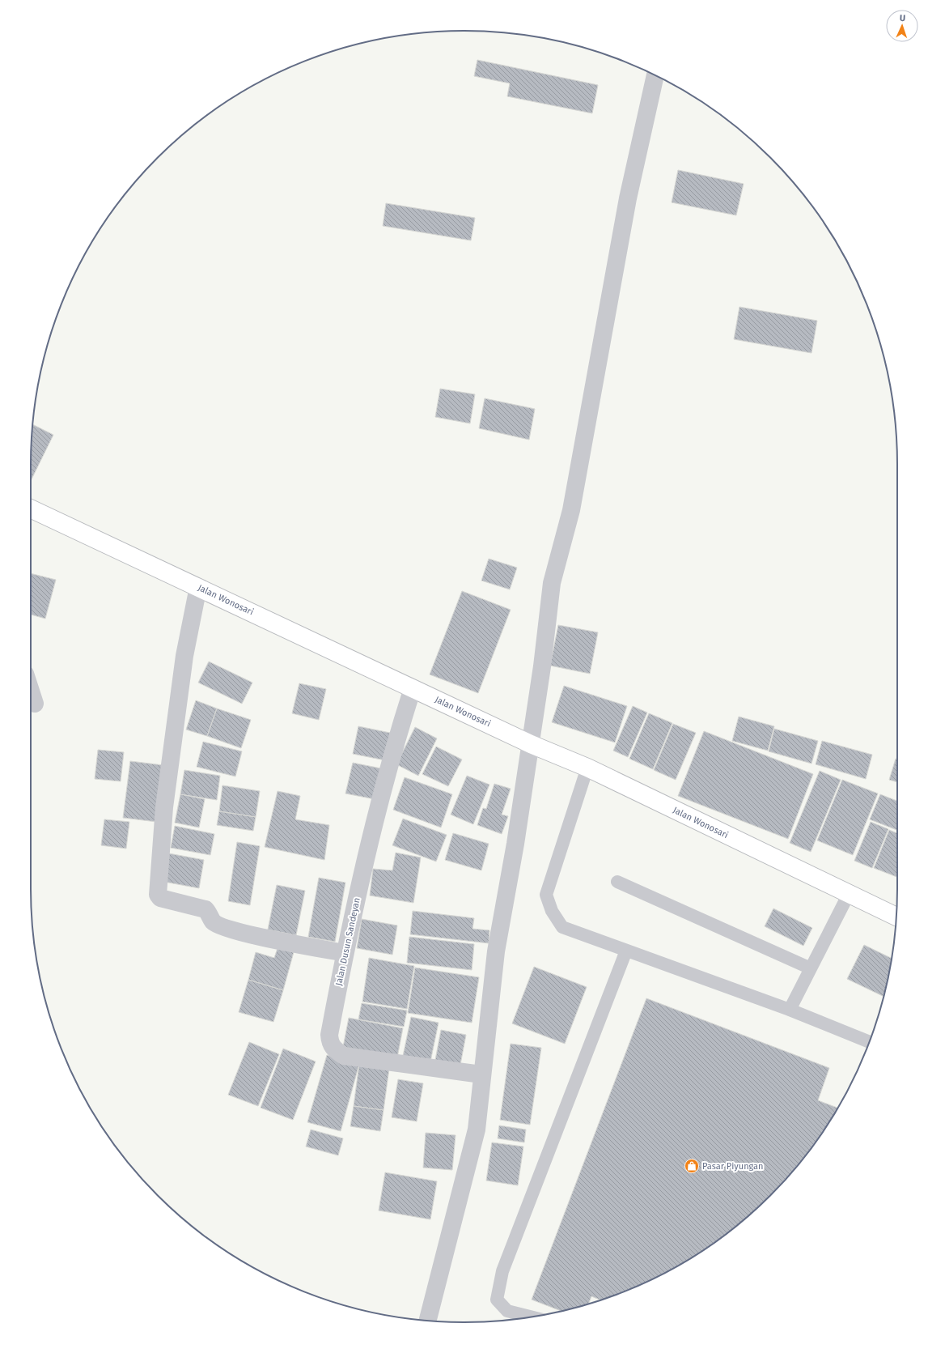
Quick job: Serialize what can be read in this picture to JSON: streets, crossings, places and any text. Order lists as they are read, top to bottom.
{
  "streets": {
    "highway": ["Jalan Wonosari"],
    "street": ["Jalan Dusun Sandeyan"]
  },
  "crossings": [
    ["Jalan Wonosari", "Jalan Dusun Sandeyan"]
  ],
  "places": {
    "shop": ["Pasar Piyungan"]
  },
  "north": "top"
}
